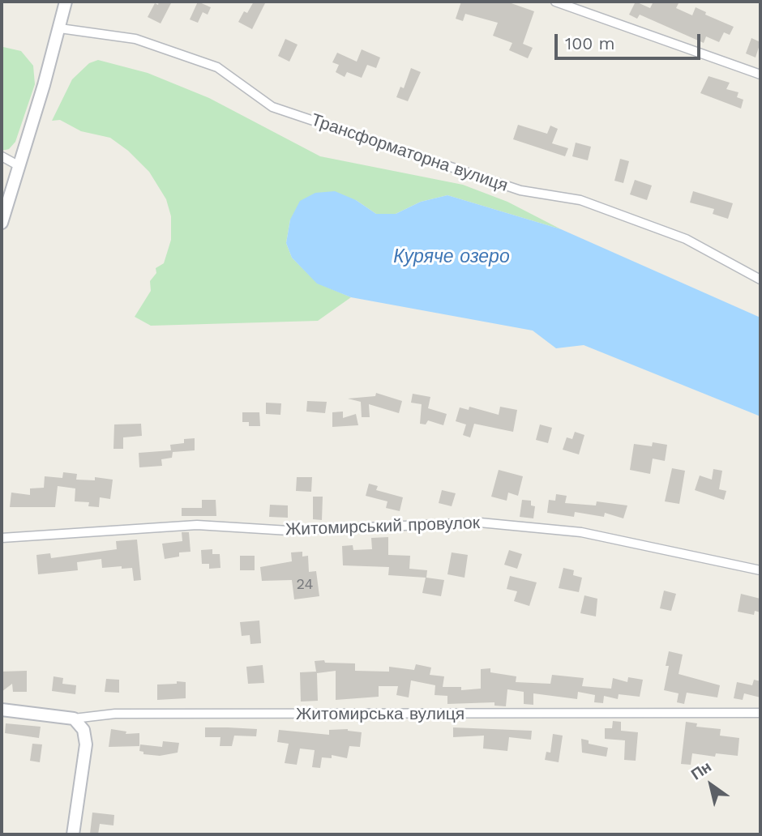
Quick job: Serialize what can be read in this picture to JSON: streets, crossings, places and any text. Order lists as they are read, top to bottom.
{
  "streets": {
    "street": ["Трансформаторна вулиця", "Житомирський провулок", "Житомирська вулиця"]
  },
  "water": ["Куряче озеро"],
  "house_numbers": ["24"],
  "scale_bar": "100 m",
  "north": "top left"
}
